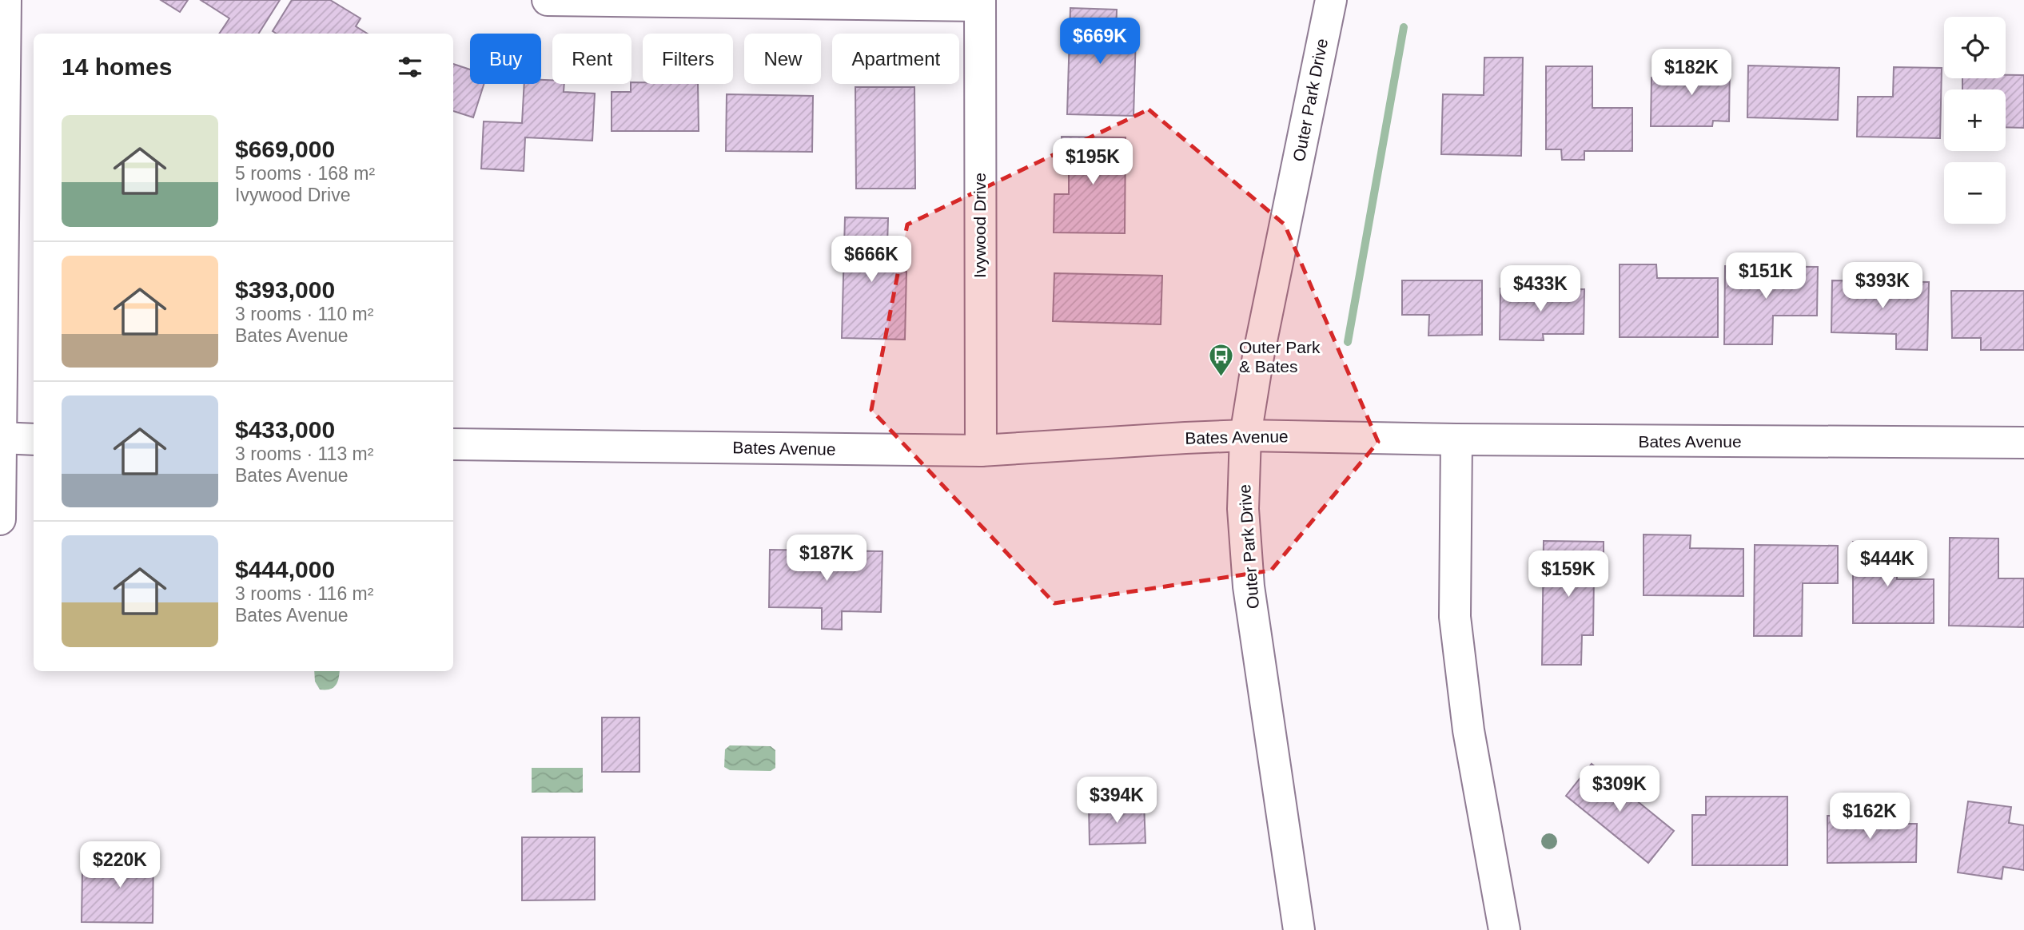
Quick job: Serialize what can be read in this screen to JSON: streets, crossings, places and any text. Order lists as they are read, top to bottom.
{
  "streets": {
    "street": ["Outer Park Drive", "Ivywood Drive", "Bates Avenue"]
  },
  "crossings": [
    ["Outer Park Drive", "Bates Avenue"],
    ["Ivywood Drive", "Bates Avenue"]
  ],
  "places": {
    "bus stop": ["Outer Park & Bates"]
  },
  "page": {
    "map_buttons": ["+", "−"],
    "price": [
      "$669K",
      "$182K",
      "$195K",
      "$666K",
      "$151K",
      "$393K",
      "$433K",
      "$187K",
      "$444K",
      "$159K",
      "$309K",
      "$394K",
      "$162K",
      "$220K"
    ],
    "chip": [
      "Buy",
      "Rent",
      "Filters",
      "New",
      "Apartment"
    ],
    "heading": "14 homes",
    "list": [
      {
        "name": "$669,000",
        "note": "5 rooms · 168 m² · Ivywood Drive"
      },
      {
        "name": "$393,000",
        "note": "3 rooms · 110 m² · Bates Avenue"
      },
      {
        "name": "$433,000",
        "note": "3 rooms · 113 m² · Bates Avenue"
      },
      {
        "name": "$444,000",
        "note": "3 rooms · 116 m² · Bates Avenue"
      }
    ]
  }
}
